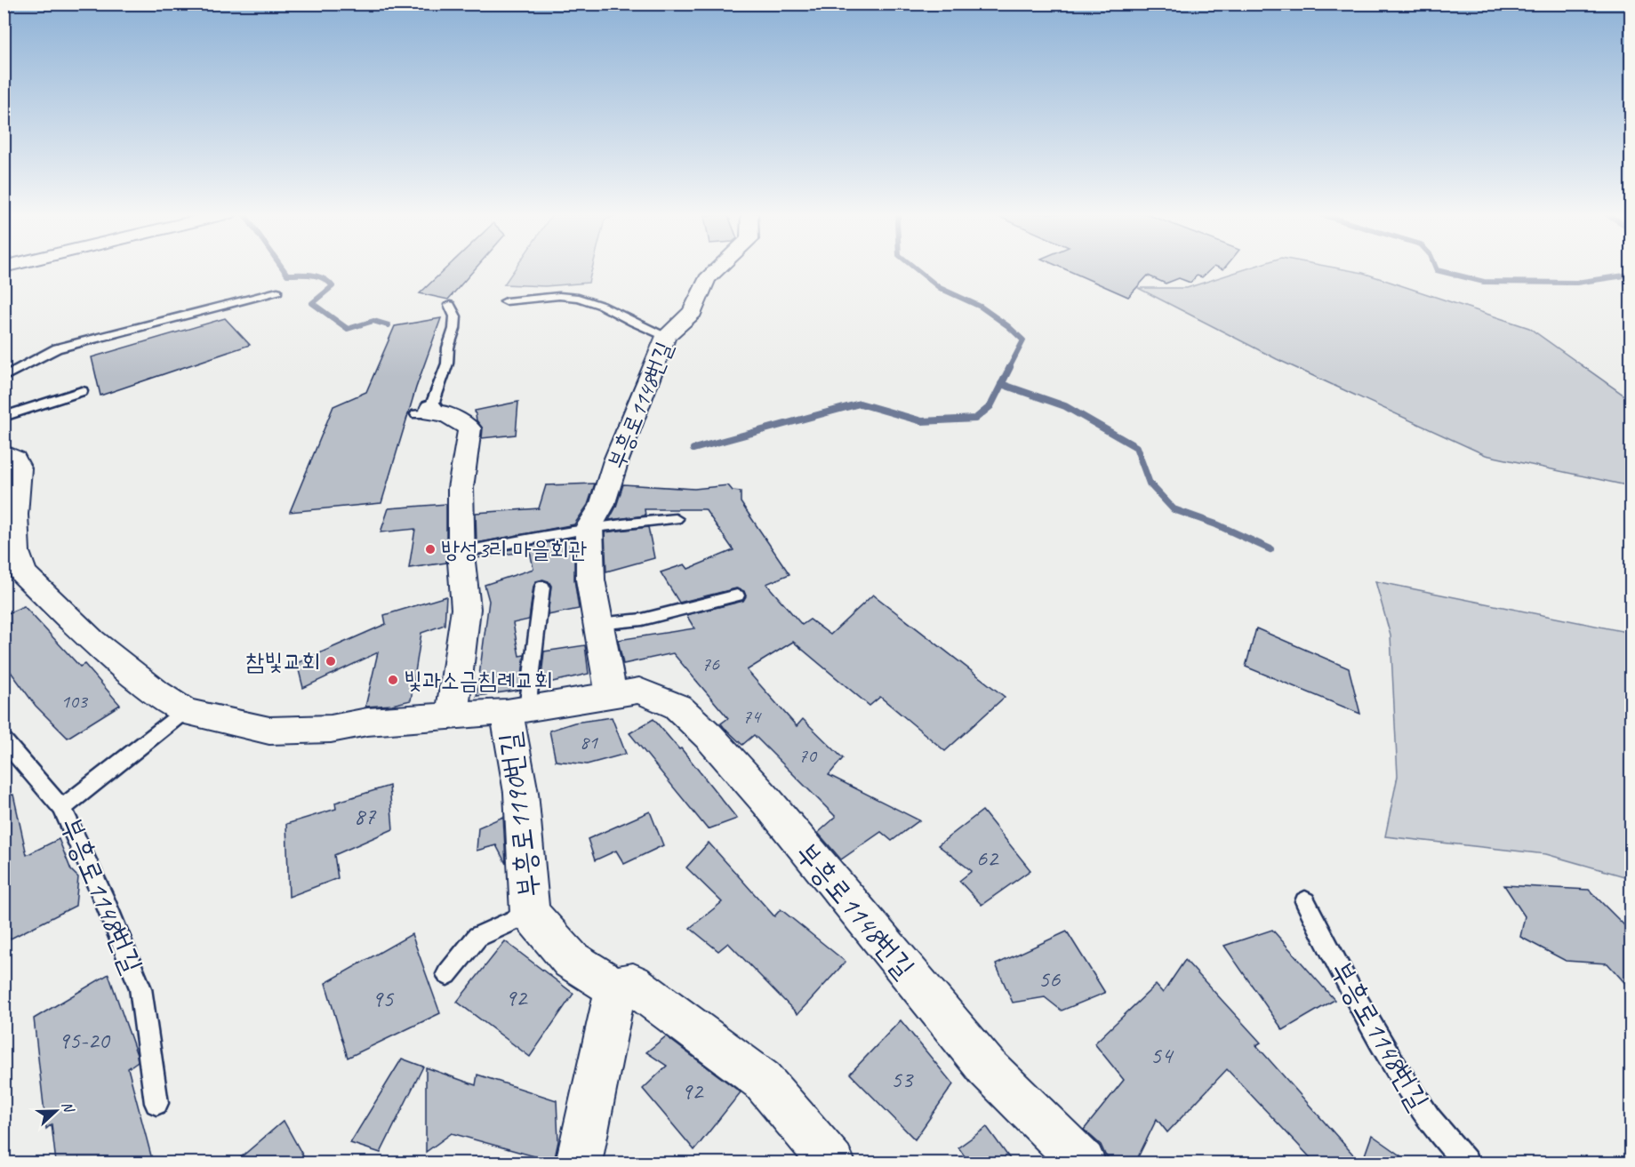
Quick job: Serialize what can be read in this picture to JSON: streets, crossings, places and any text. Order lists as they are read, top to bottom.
{
  "streets": {
    "street": ["부흥로1148번길", "부흥로1190번길"]
  },
  "crossings": [
    ["부흥로1148번길", "부흥로1190번길"]
  ],
  "places": ["방성3리 마을회관", "참빛교회", "빛과소금침례교회"],
  "house_numbers": [
    "76",
    "103",
    "74",
    "81",
    "70",
    "87",
    "62",
    "56",
    "92",
    "95",
    "95-20",
    "54",
    "53",
    "92"
  ],
  "north": "right"
}
